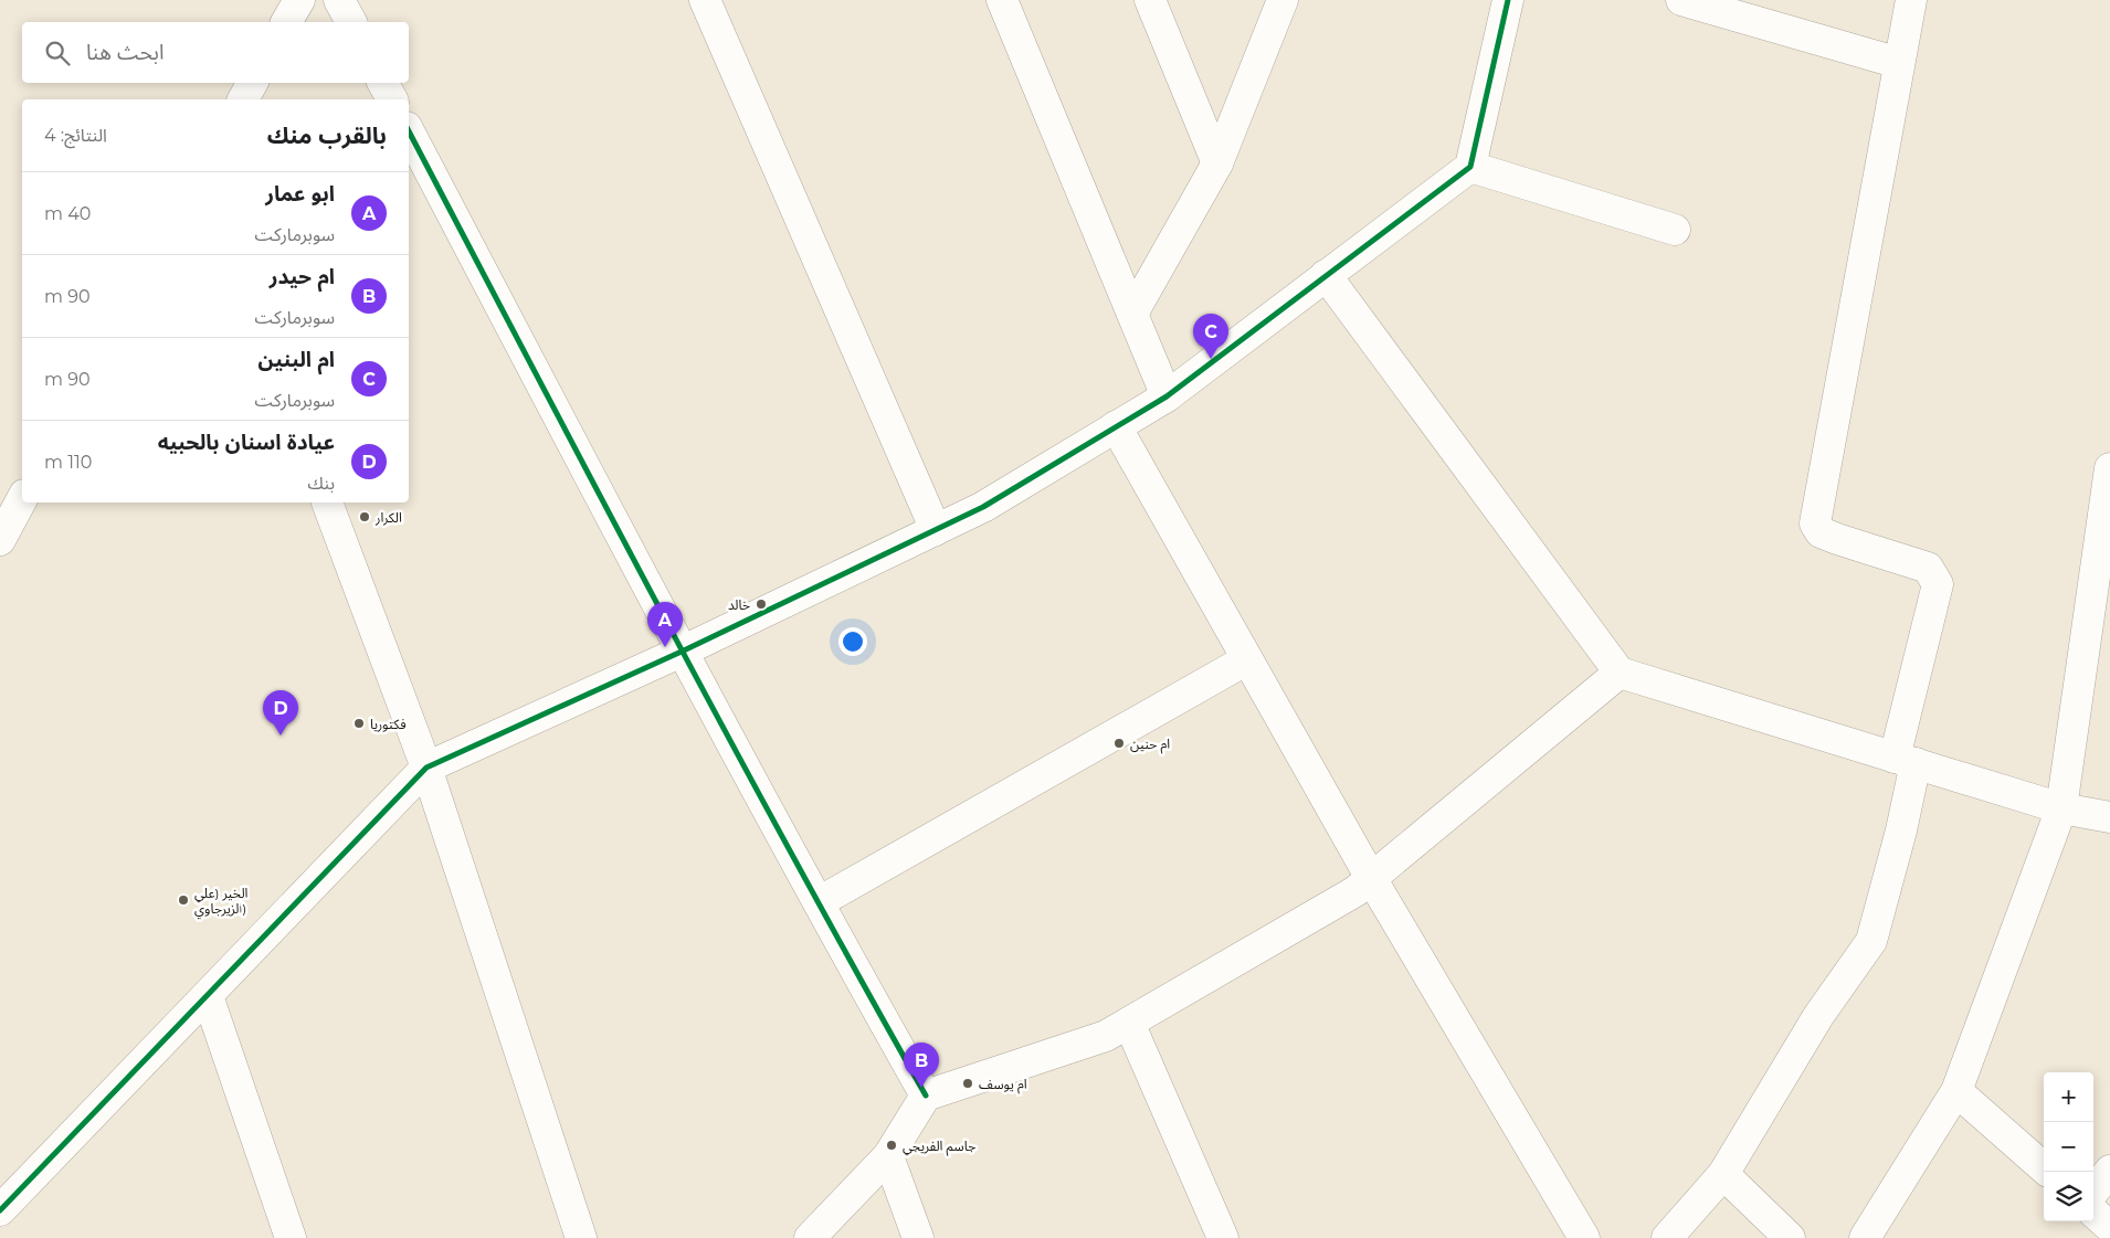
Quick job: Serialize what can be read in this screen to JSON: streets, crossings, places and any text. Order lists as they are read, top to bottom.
{
  "places": [
    "الكرار",
    "خالد",
    "فكتوريا",
    "ام حنين",
    "الخير (علي الزيرجاوي)",
    "ام يوسف",
    "جاسم الفريجي"
  ],
  "page": {
    "search": "ابحث هنا",
    "heading": ["بالقرب منك", "النتائج: 4"],
    "list": [
      {
        "mark": "A",
        "name": "ابو عمار",
        "note": "سوبرماركت",
        "value": "40 m"
      },
      {
        "mark": "B",
        "name": "ام حيدر",
        "note": "سوبرماركت",
        "value": "90 m"
      },
      {
        "mark": "C",
        "name": "ام البنين",
        "note": "سوبرماركت",
        "value": "90 m"
      },
      {
        "mark": "D",
        "name": "عيادة اسنان بالحبيه",
        "note": "بنك",
        "value": "110 m"
      }
    ],
    "pins": [
      "C",
      "A",
      "D",
      "B"
    ],
    "map_buttons": ["+", "−"]
  }
}
